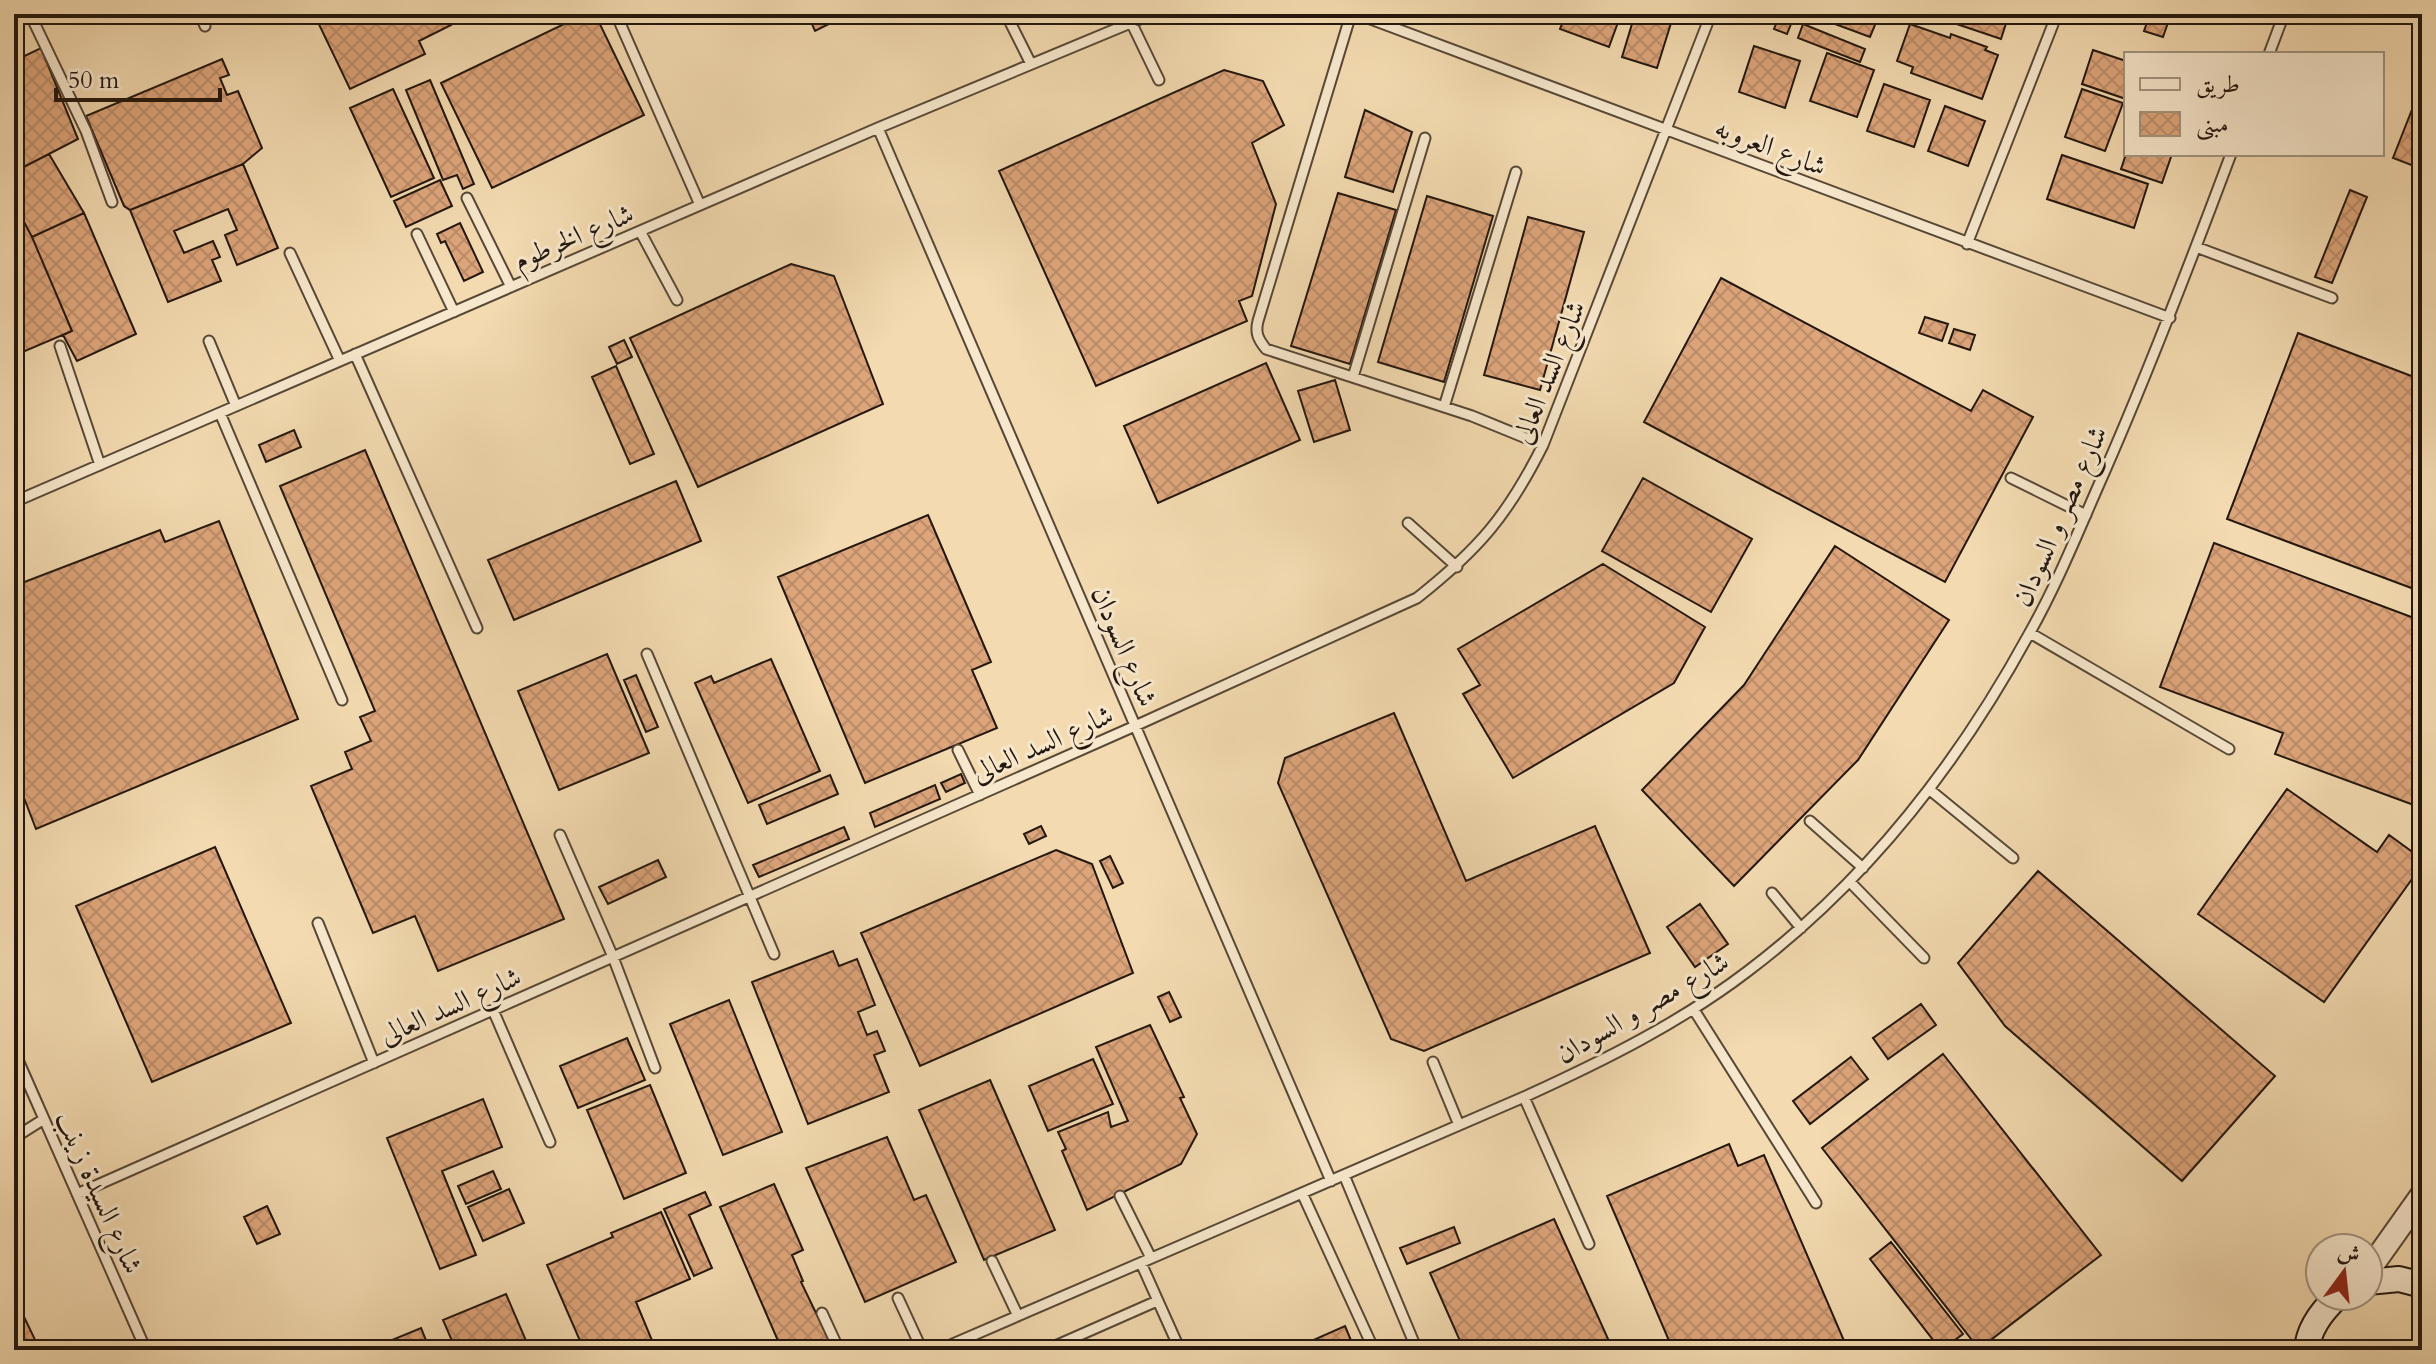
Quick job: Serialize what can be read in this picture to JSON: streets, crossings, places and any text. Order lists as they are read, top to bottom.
{
  "streets": {
    "lane": [
      "شارع العروبه",
      "شارع الخرطوم",
      "شارع السد العالى",
      "شارع مصر و السودان",
      "شارع السودان",
      "شارع السيدة زينب"
    ]
  },
  "crossings": [
    ["شارع العروبه", "شارع السد العالى"],
    ["شارع العروبه", "شارع مصر و السودان"],
    ["شارع الخرطوم", "شارع السودان"],
    ["شارع السد العالى", "شارع السودان"],
    ["شارع السد العالى", "شارع السيدة زينب"],
    ["شارع مصر و السودان", "شارع السودان"]
  ],
  "legend": ["طريق", "مبنى"],
  "scale_bar": "50 m",
  "north": "top"
}
